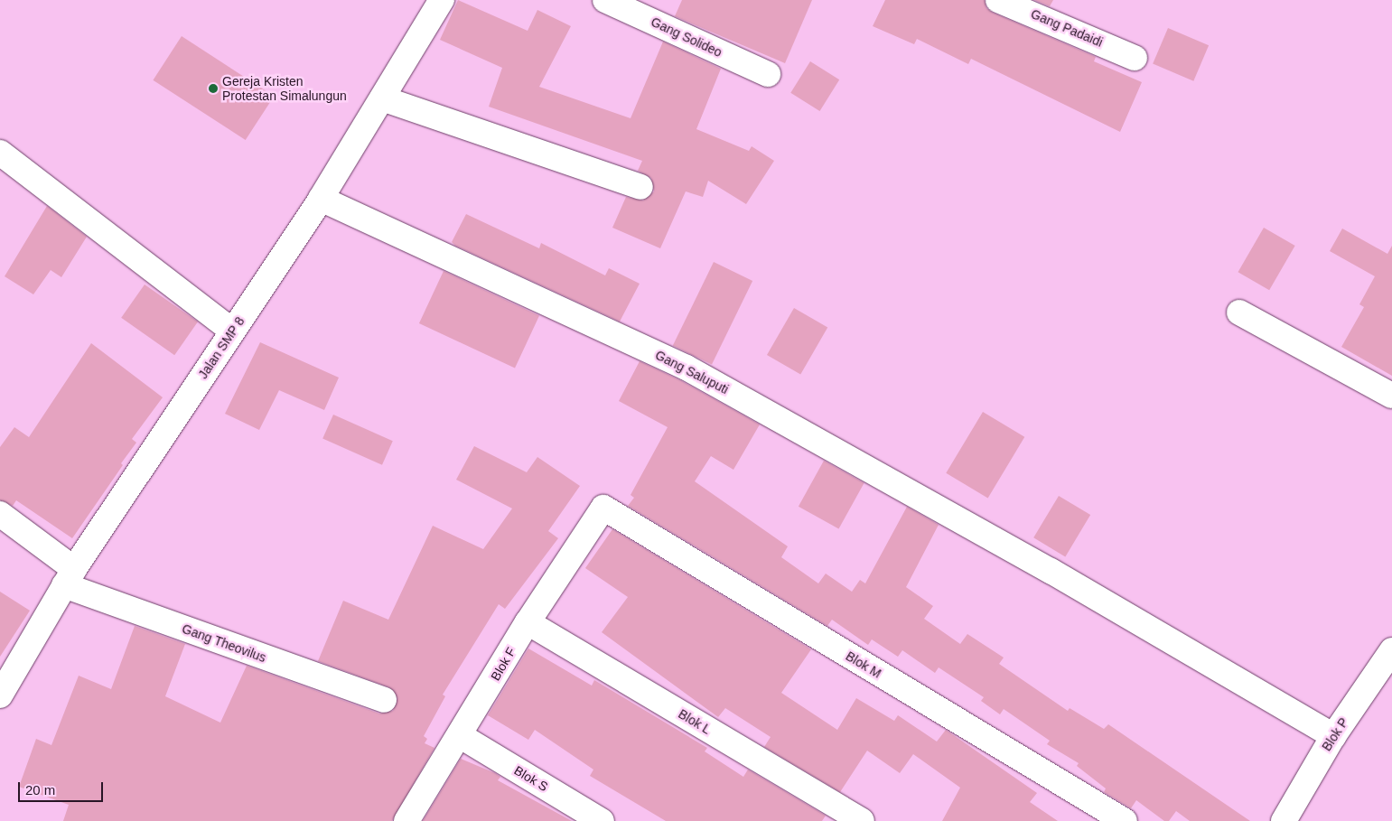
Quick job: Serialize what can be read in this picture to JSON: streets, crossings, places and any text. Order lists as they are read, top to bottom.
{
  "streets": {
    "street": [
      "Gang Padaidi",
      "Gang Solideo",
      "Jalan SMP 8",
      "Gang Saluputi",
      "Gang Theovilus",
      "Blok F",
      "Blok M",
      "Blok L",
      "Blok P",
      "Blok S"
    ]
  },
  "crossings": [
    ["Jalan SMP 8", "Gang Saluputi"],
    ["Jalan SMP 8", "Gang Theovilus"],
    ["Gang Saluputi", "Blok P"],
    ["Blok F", "Blok M"],
    ["Blok F", "Blok L"],
    ["Blok F", "Blok S"]
  ],
  "places": ["Gereja Kristen Protestan Simalungun"],
  "scale_bar": "20 m"
}
